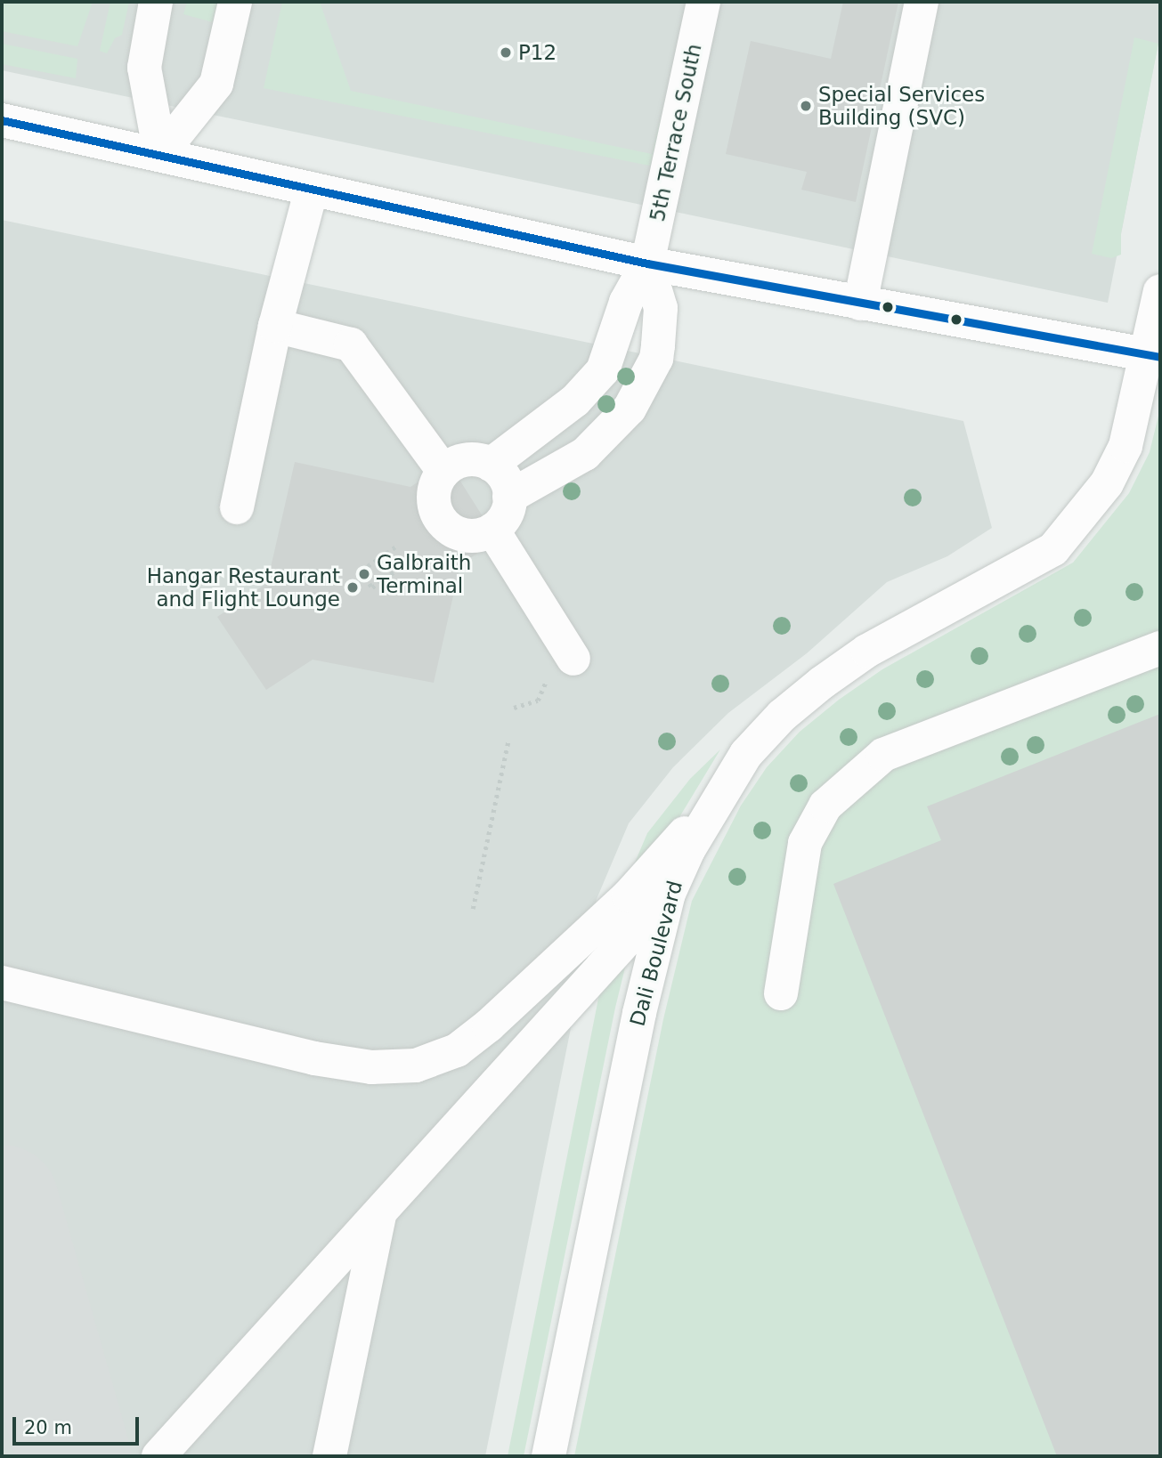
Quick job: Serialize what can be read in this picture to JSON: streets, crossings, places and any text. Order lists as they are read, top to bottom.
{
  "streets": {
    "street": ["5th Terrace South", "Dali Boulevard"]
  },
  "places": [
    "P12",
    "Special Services Building (SVC)",
    "Galbraith Terminal",
    "Hangar Restaurant and Flight Lounge"
  ],
  "scale_bar": "20 m"
}
